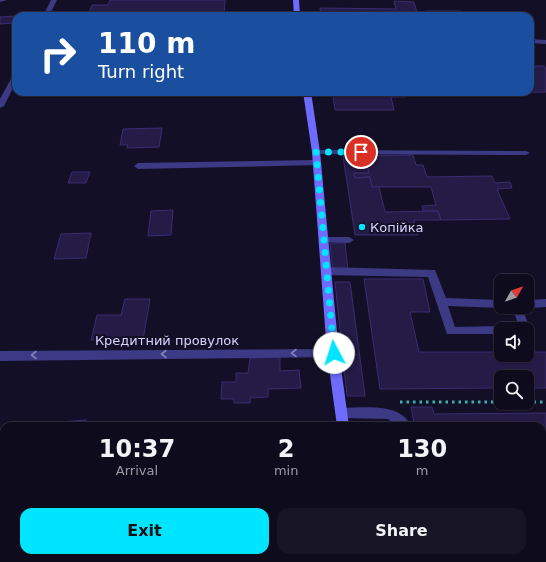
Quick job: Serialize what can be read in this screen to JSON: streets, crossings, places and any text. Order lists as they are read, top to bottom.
{
  "streets": {
    "street": ["Кредитний провулок"]
  },
  "one_way": ["Кредитний провулок"],
  "places": ["Копійка"],
  "north": "top right",
  "page": {
    "turn": ["110 m", "Turn right"],
    "eta": [
      "10:37",
      "Arrival",
      "2",
      "min",
      "130",
      "m"
    ],
    "buttons": ["Exit", "Share"]
  }
}
